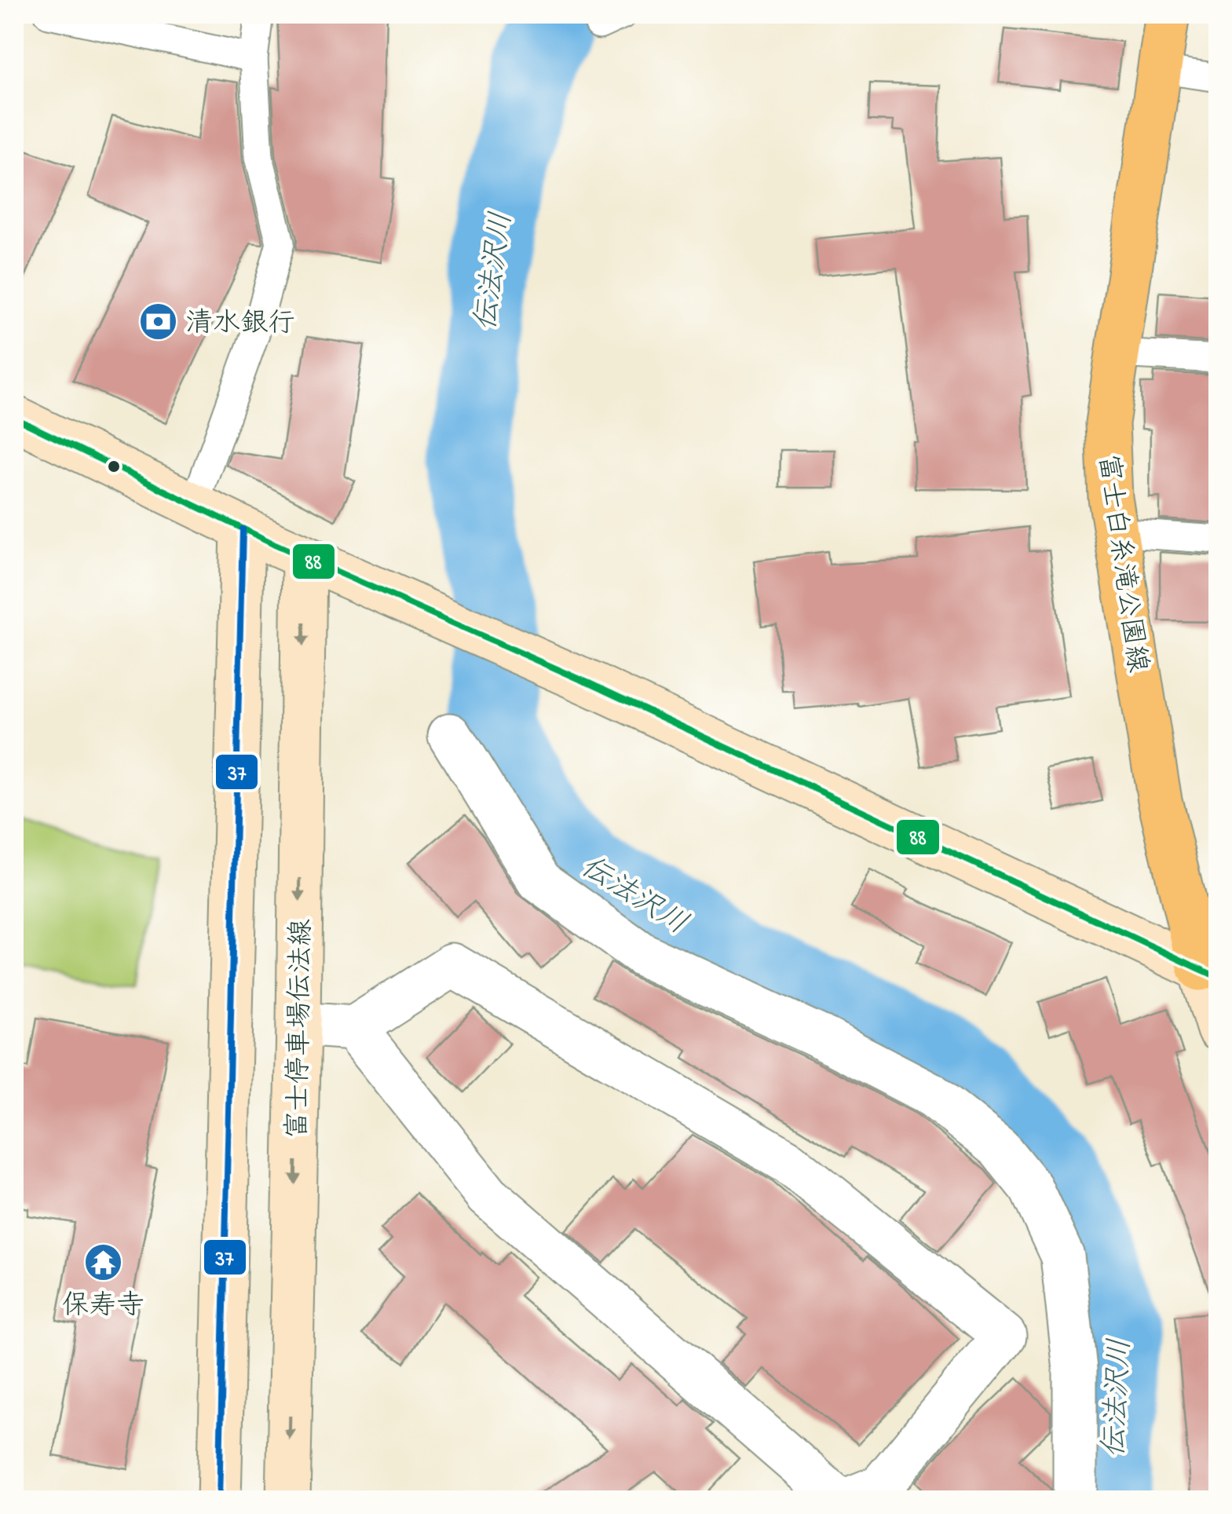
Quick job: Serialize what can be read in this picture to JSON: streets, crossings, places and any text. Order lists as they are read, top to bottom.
{
  "streets": {
    "main road": ["富士白糸滝公園線", "富士停車場伝法線"]
  },
  "water": ["伝法沢川"],
  "places": {
    "bank": ["清水銀行"],
    "temple": ["保寿寺"]
  },
  "lines": ["transit line 88", "transit line 37"]
}
